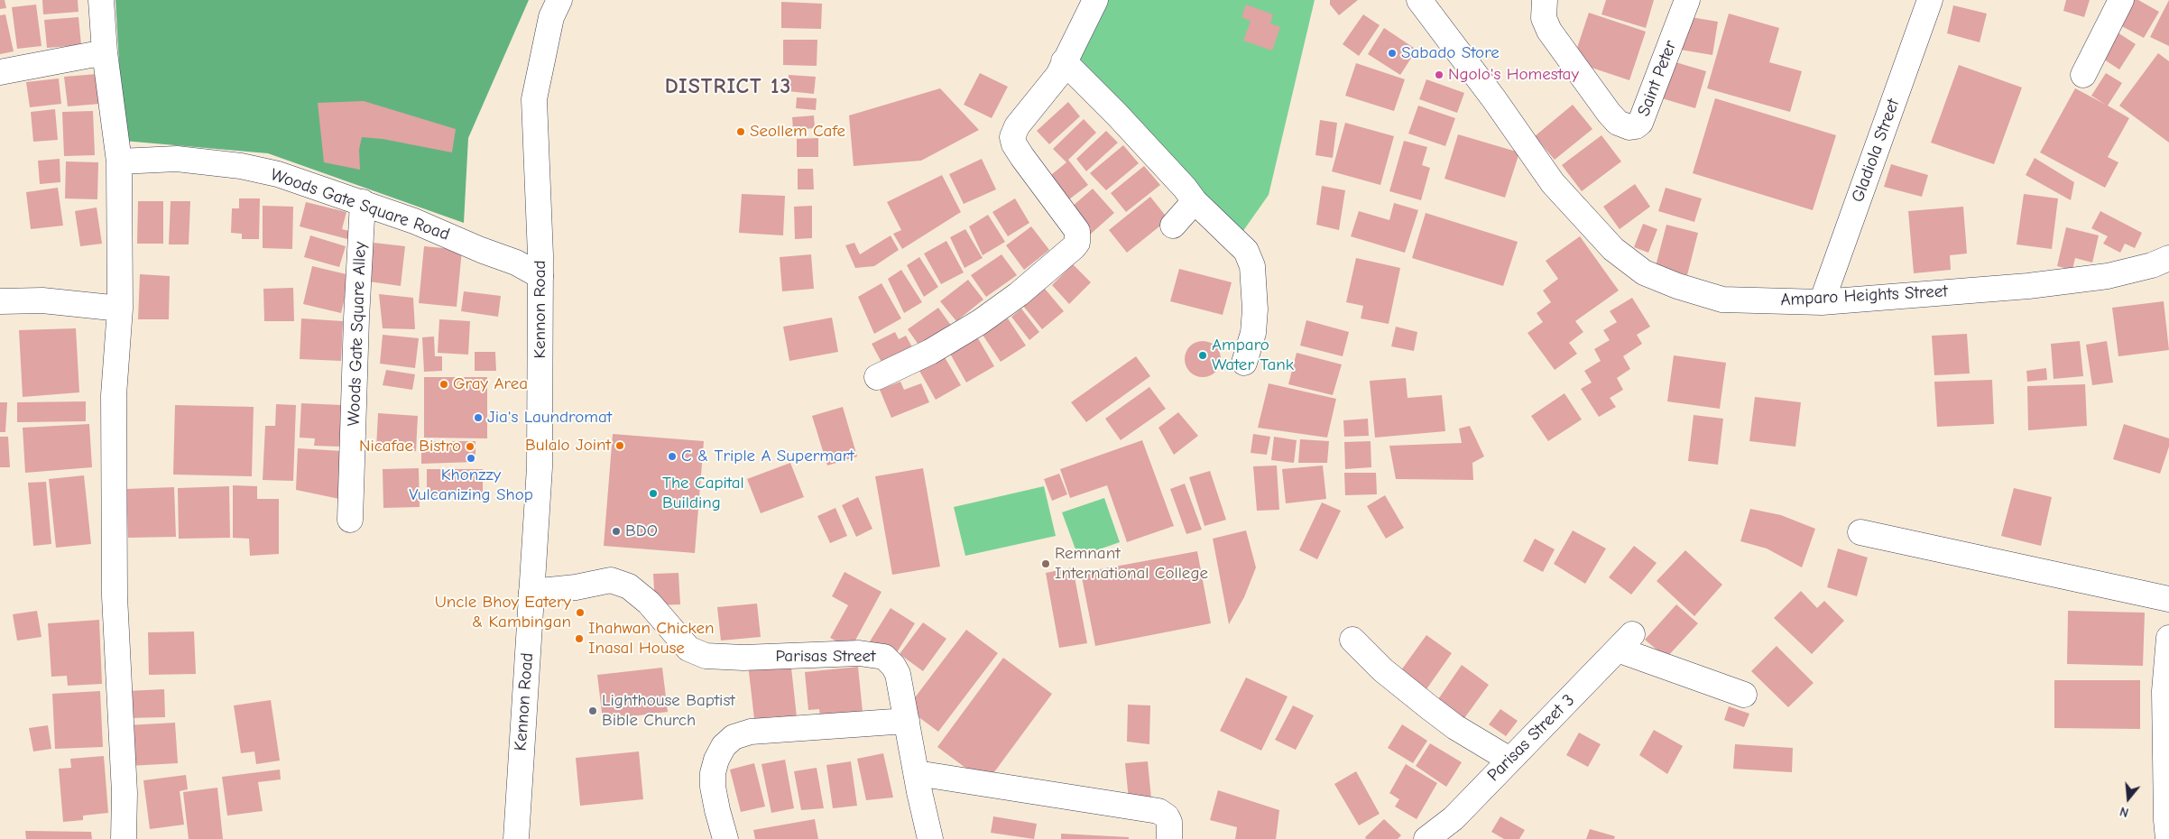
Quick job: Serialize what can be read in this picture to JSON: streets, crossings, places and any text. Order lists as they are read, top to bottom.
{
  "streets": {
    "main road": [
      "Saint Peter",
      "Gladiola Street",
      "Woods Gate Square Road",
      "Amparo Heights Street",
      "Kennon Road",
      "Woods Gate Square Alley",
      "Parisas Street",
      "Parisas Street 3"
    ]
  },
  "crossings": [
    ["Gladiola Street", "Amparo Heights Street"],
    ["Woods Gate Square Road", "Kennon Road"],
    ["Woods Gate Square Road", "Woods Gate Square Alley"],
    ["Kennon Road", "Parisas Street"]
  ],
  "districts": ["DISTRICT 13"],
  "places": [
    "Sabado Store",
    "Ngolo's Homestay",
    "Seollem Cafe",
    "Amparo Water Tank",
    "Gray Area",
    "Jia's Laundromat",
    "Bulalo Joint",
    "Nicafae Bistro",
    "C & Triple A Supermart",
    "Khonzzy Vulcanizing Shop",
    "The Capital Building",
    "BDO",
    "Remnant International College",
    "Uncle Bhoy Eatery & Kambingan",
    "Ihahwan Chicken Inasal House",
    "Lighthouse Baptist Bible Church"
  ],
  "north": "bottom"
}
